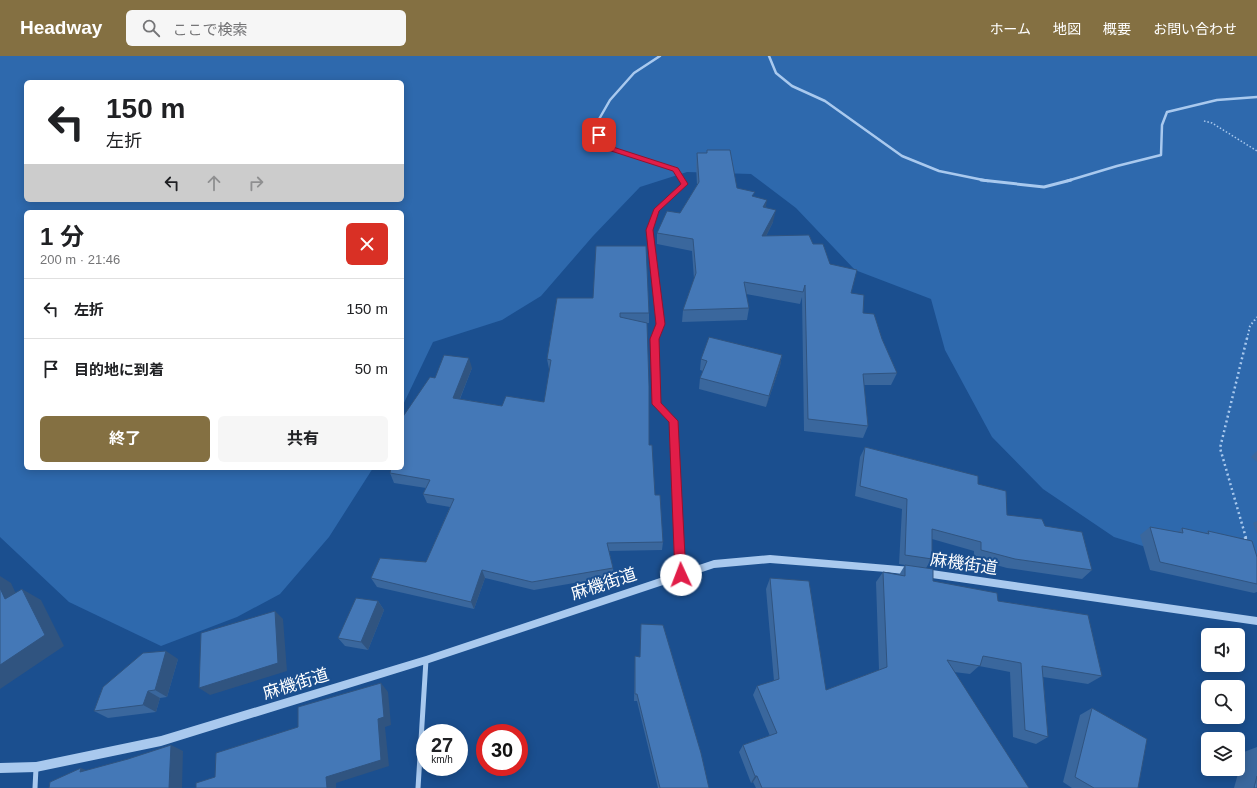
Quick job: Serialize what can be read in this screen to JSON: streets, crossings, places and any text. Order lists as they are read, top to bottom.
{
  "streets": {
    "street": ["麻機街道"]
  },
  "page": {
    "header": "Headway",
    "search": "ここで検索",
    "nav": [
      "ホーム",
      "地図",
      "概要",
      "お問い合わせ"
    ],
    "turn": ["150 m", "左折"],
    "heading": ["1 分", "200 m · 21:46"],
    "list": [
      {
        "name": "左折",
        "value": "150 m"
      },
      {
        "name": "目的地に到着",
        "value": "50 m"
      }
    ],
    "buttons": ["終了", "共有"],
    "speed": "27 km/h",
    "limit": "30"
  }
}
